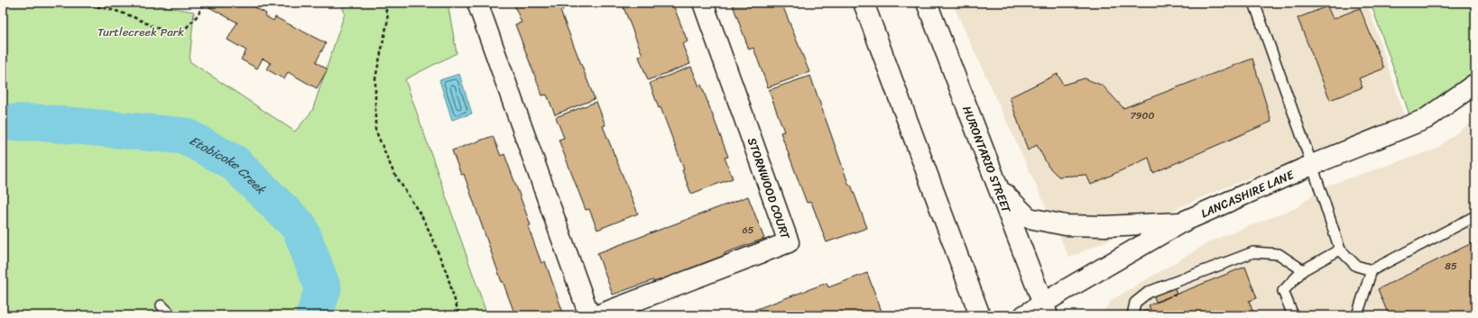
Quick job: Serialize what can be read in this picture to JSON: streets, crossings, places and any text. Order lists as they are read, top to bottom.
{
  "streets": {
    "street": ["HURONTARIO STREET", "STORNWOOD COURT", "LANCASHIRE LANE"]
  },
  "crossings": [
    ["HURONTARIO STREET", "LANCASHIRE LANE"]
  ],
  "water": ["Etobicoke Creek"],
  "parks": ["Turtlecreek Park"],
  "house_numbers": ["7900", "65", "85"]
}
